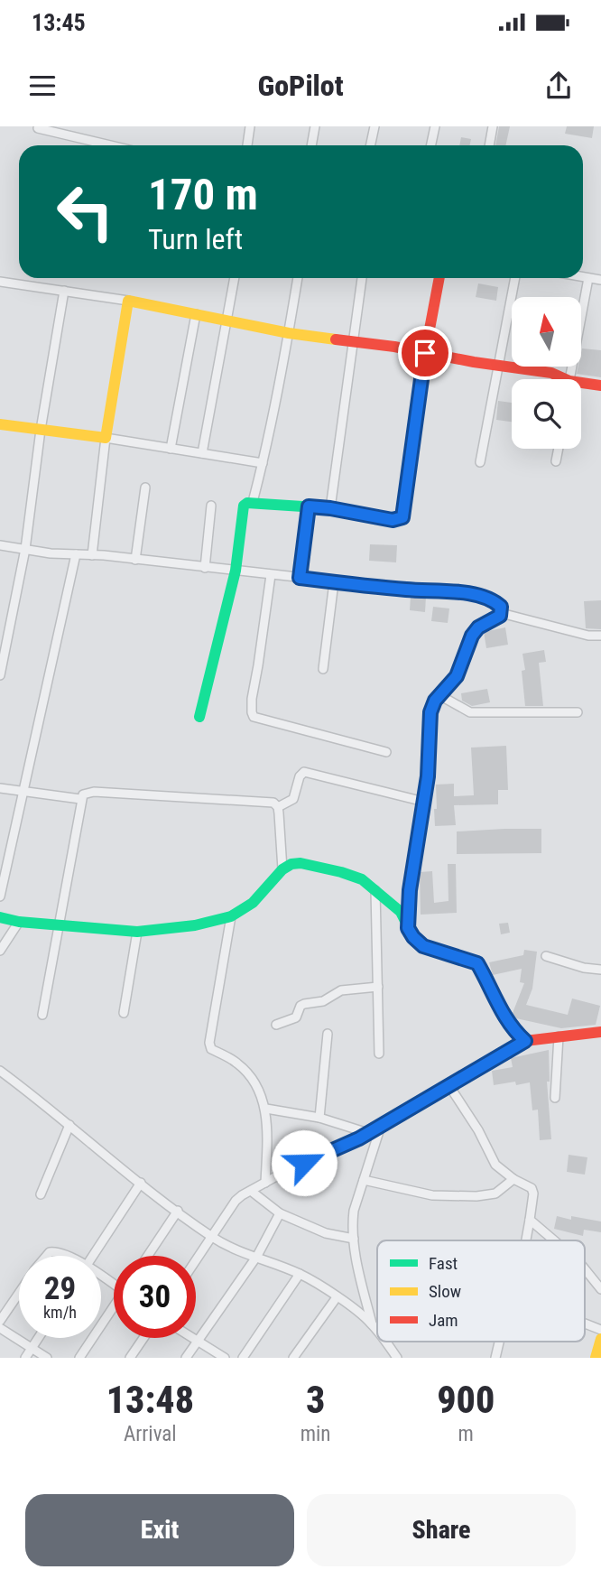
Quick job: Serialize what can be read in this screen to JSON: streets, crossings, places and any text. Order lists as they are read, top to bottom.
{
  "legend": ["Fast", "Slow", "Jam"],
  "north": "top",
  "page": {
    "status": "13:45",
    "header": "GoPilot",
    "turn": ["170 m", "Turn left"],
    "speed": "29 km/h",
    "limit": "30",
    "eta": [
      "13:48",
      "Arrival",
      "3",
      "min",
      "900",
      "m"
    ],
    "buttons": ["Exit", "Share"]
  }
}
